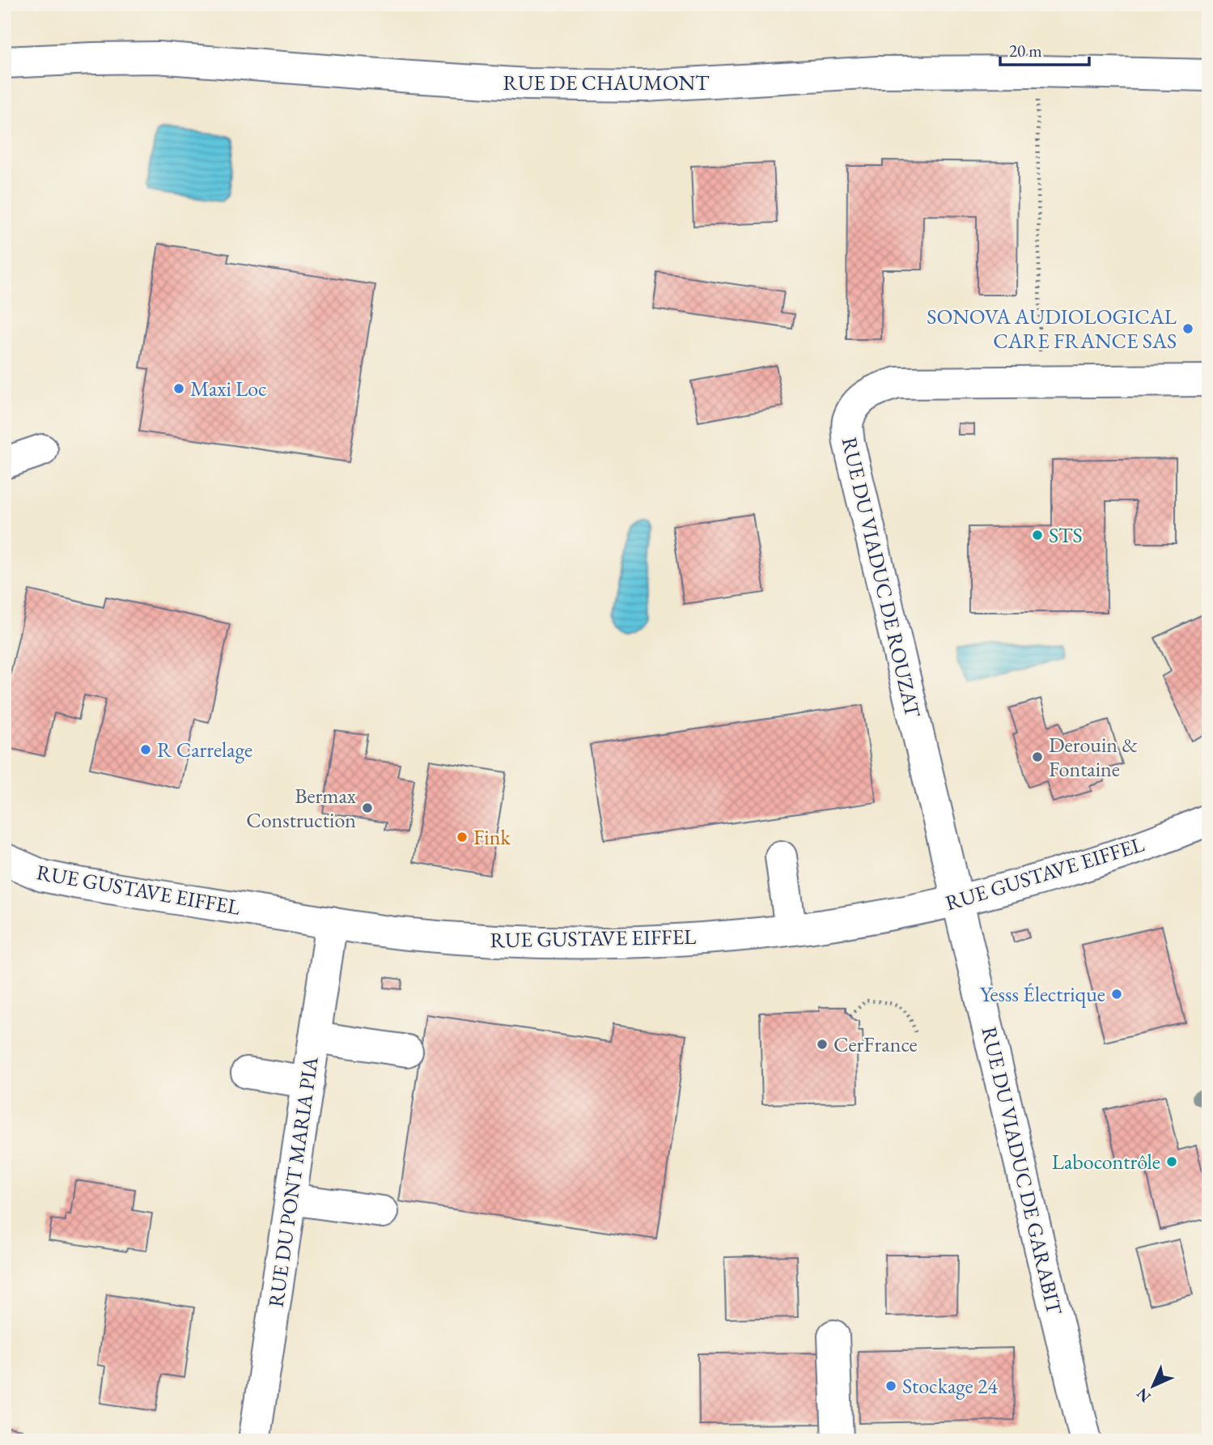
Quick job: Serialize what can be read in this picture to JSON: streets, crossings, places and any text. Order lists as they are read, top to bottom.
{
  "streets": {
    "street": [
      "RUE DE CHAUMONT",
      "RUE DU VIADUC DE ROUZAT",
      "RUE GUSTAVE EIFFEL",
      "RUE DU VIADUC DE GARABIT",
      "RUE DU PONT MARIA PIA"
    ]
  },
  "crossings": [
    ["RUE DU VIADUC DE ROUZAT", "RUE GUSTAVE EIFFEL"],
    ["RUE DU VIADUC DE ROUZAT", "RUE DU VIADUC DE GARABIT"],
    ["RUE GUSTAVE EIFFEL", "RUE DU VIADUC DE GARABIT"],
    ["RUE GUSTAVE EIFFEL", "RUE DU PONT MARIA PIA"]
  ],
  "places": [
    "SONOVA AUDIOLOGICAL CARE FRANCE SAS",
    "Maxi Loc",
    "STS",
    "R Carrelage",
    "Derouin & Fontaine",
    "Bermax Construction",
    "Fink",
    "Yesss Électrique",
    "CerFrance",
    "Labocontrôle",
    "Stockage 24"
  ],
  "scale_bar": "20 m",
  "north": "bottom left"
}
